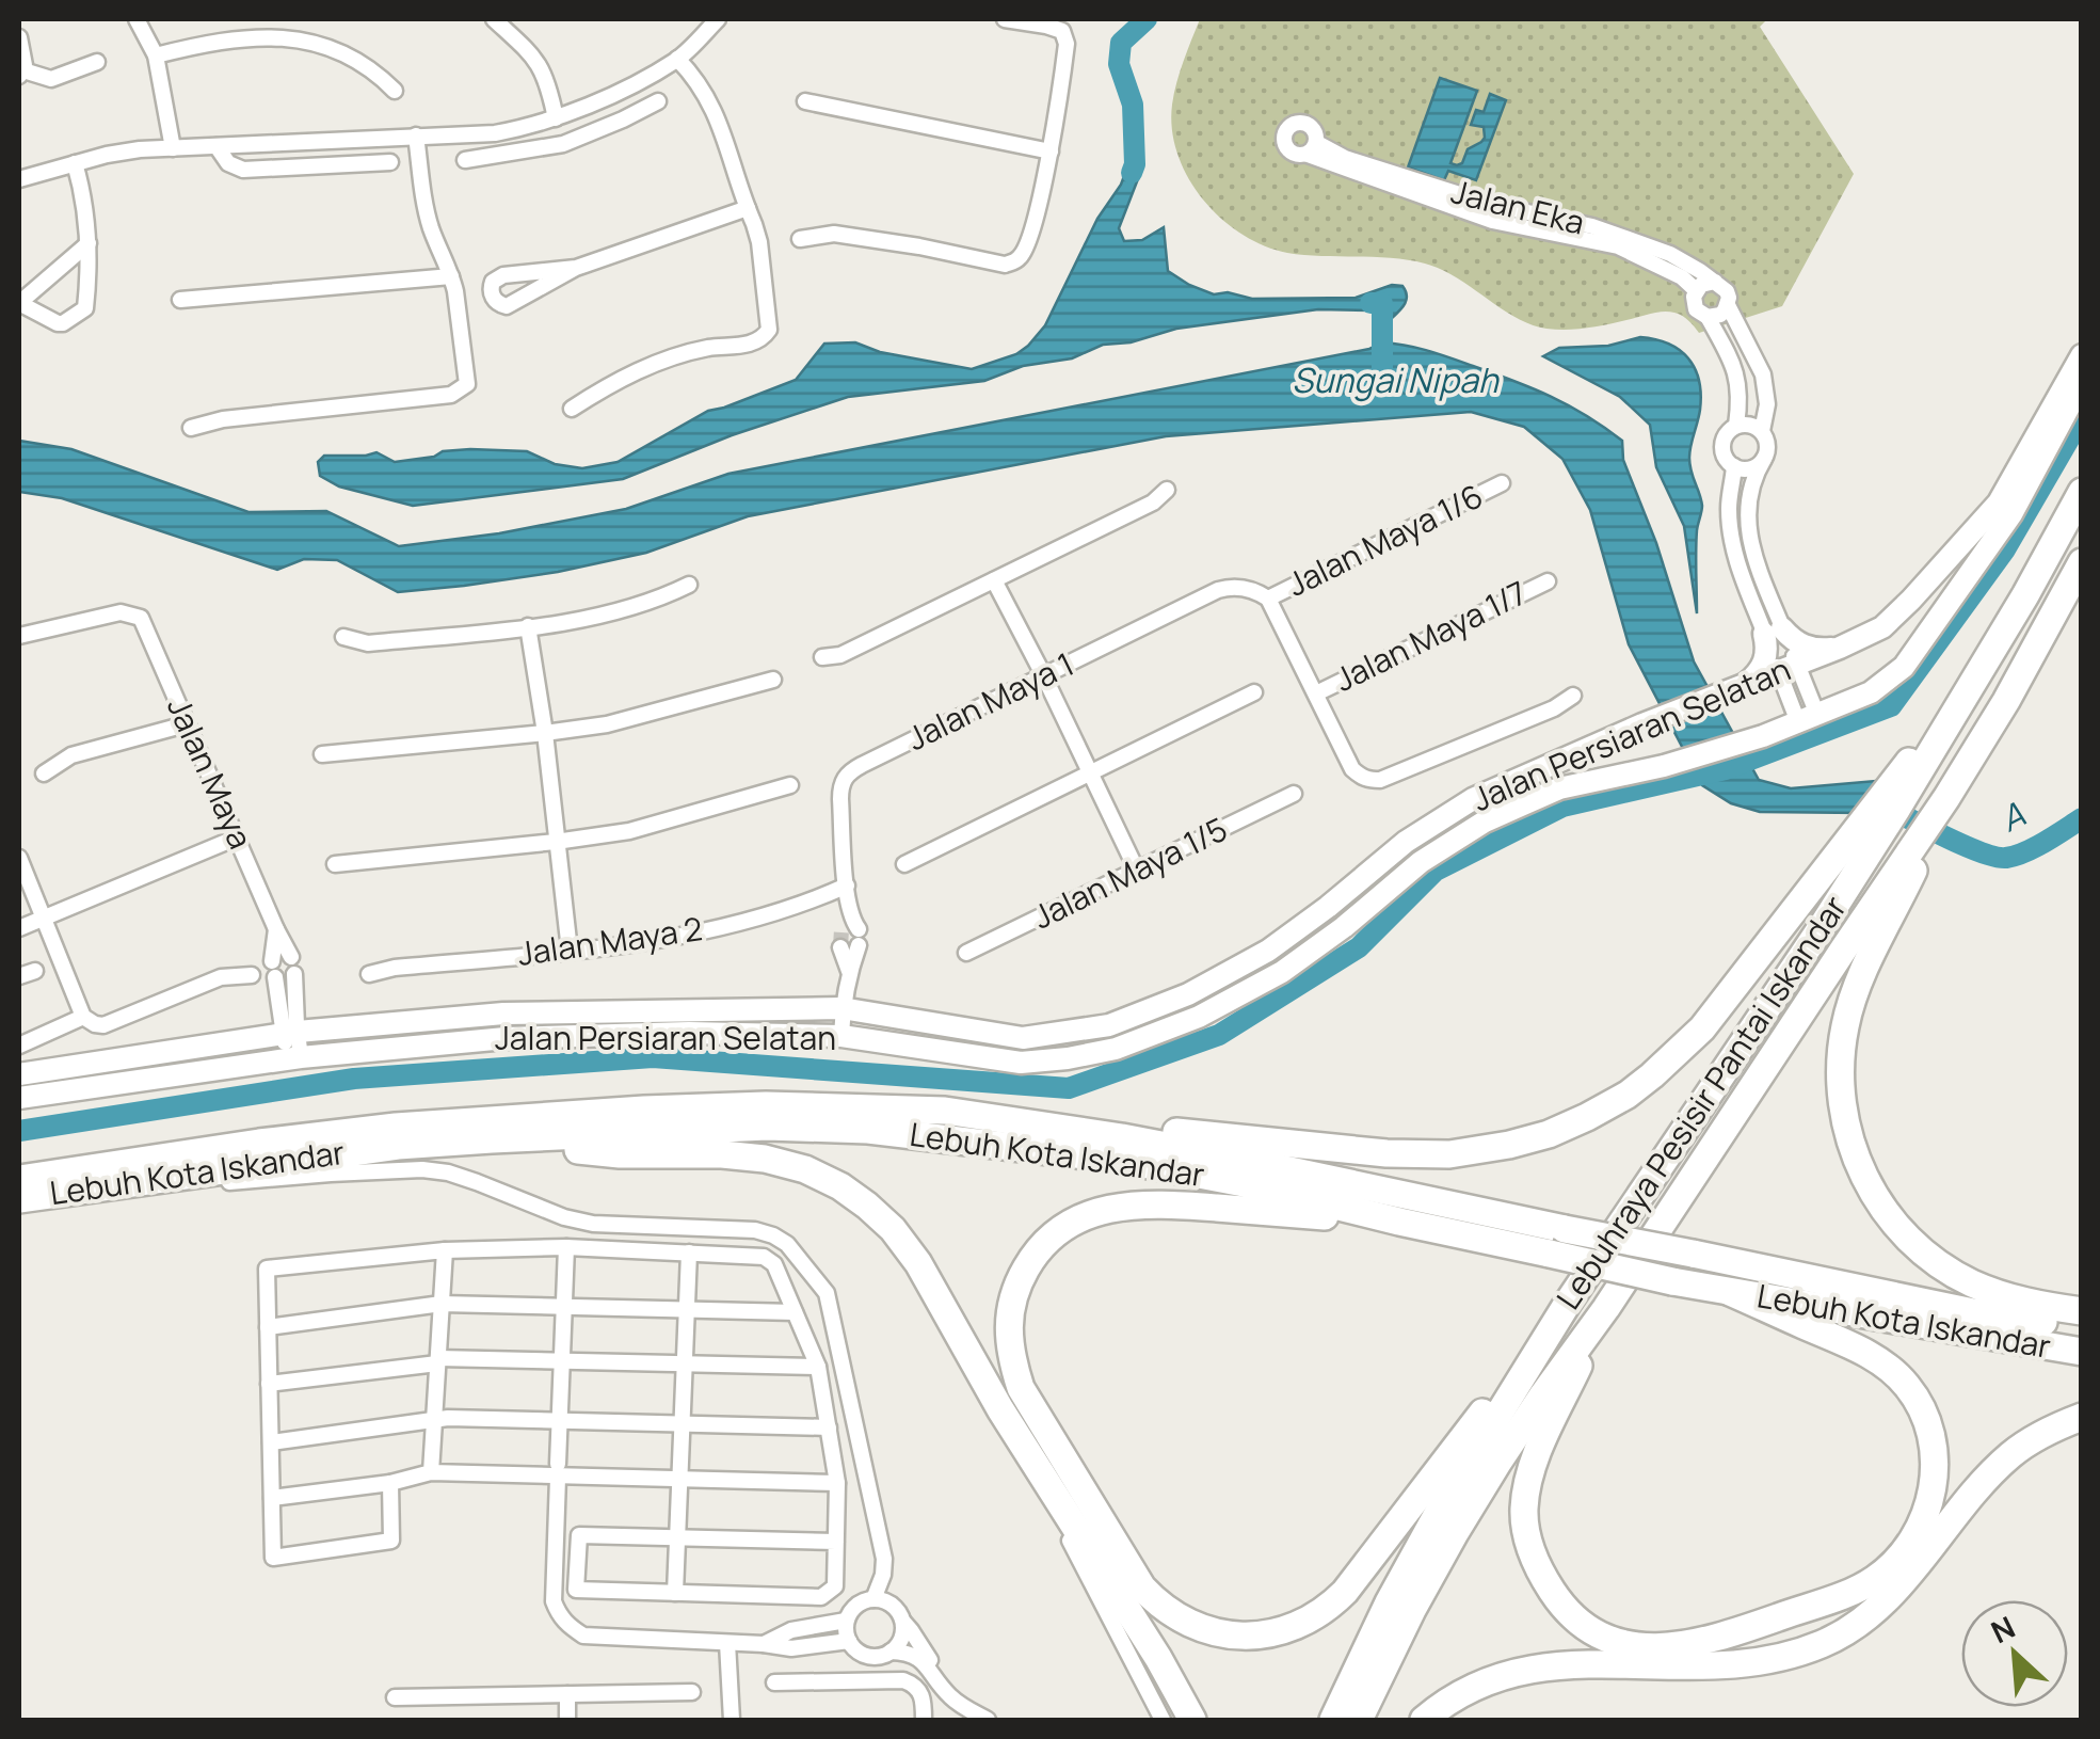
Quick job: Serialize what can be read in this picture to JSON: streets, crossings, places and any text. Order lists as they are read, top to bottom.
{
  "streets": {
    "highway": ["Lebuhraya Pesisir Pantai Iskandar", "Lebuh Kota Iskandar"],
    "street": [
      "Jalan Eka",
      "Jalan Maya 1/6",
      "Jalan Maya 1/7",
      "Jalan Maya 1",
      "Jalan Persiaran Selatan",
      "Jalan Maya",
      "Jalan Maya 1/5",
      "Jalan Maya 2"
    ]
  },
  "crossings": [
    ["Jalan Eka", "Jalan Persiaran Selatan"],
    ["Jalan Maya 1/6", "Jalan Maya 1"],
    ["Jalan Maya 1", "Jalan Persiaran Selatan"],
    ["Jalan Maya 1", "Jalan Maya 2"],
    ["Jalan Persiaran Selatan", "Jalan Maya"]
  ],
  "water": ["Sungai Nipah", "A"],
  "north": "top left"
}
